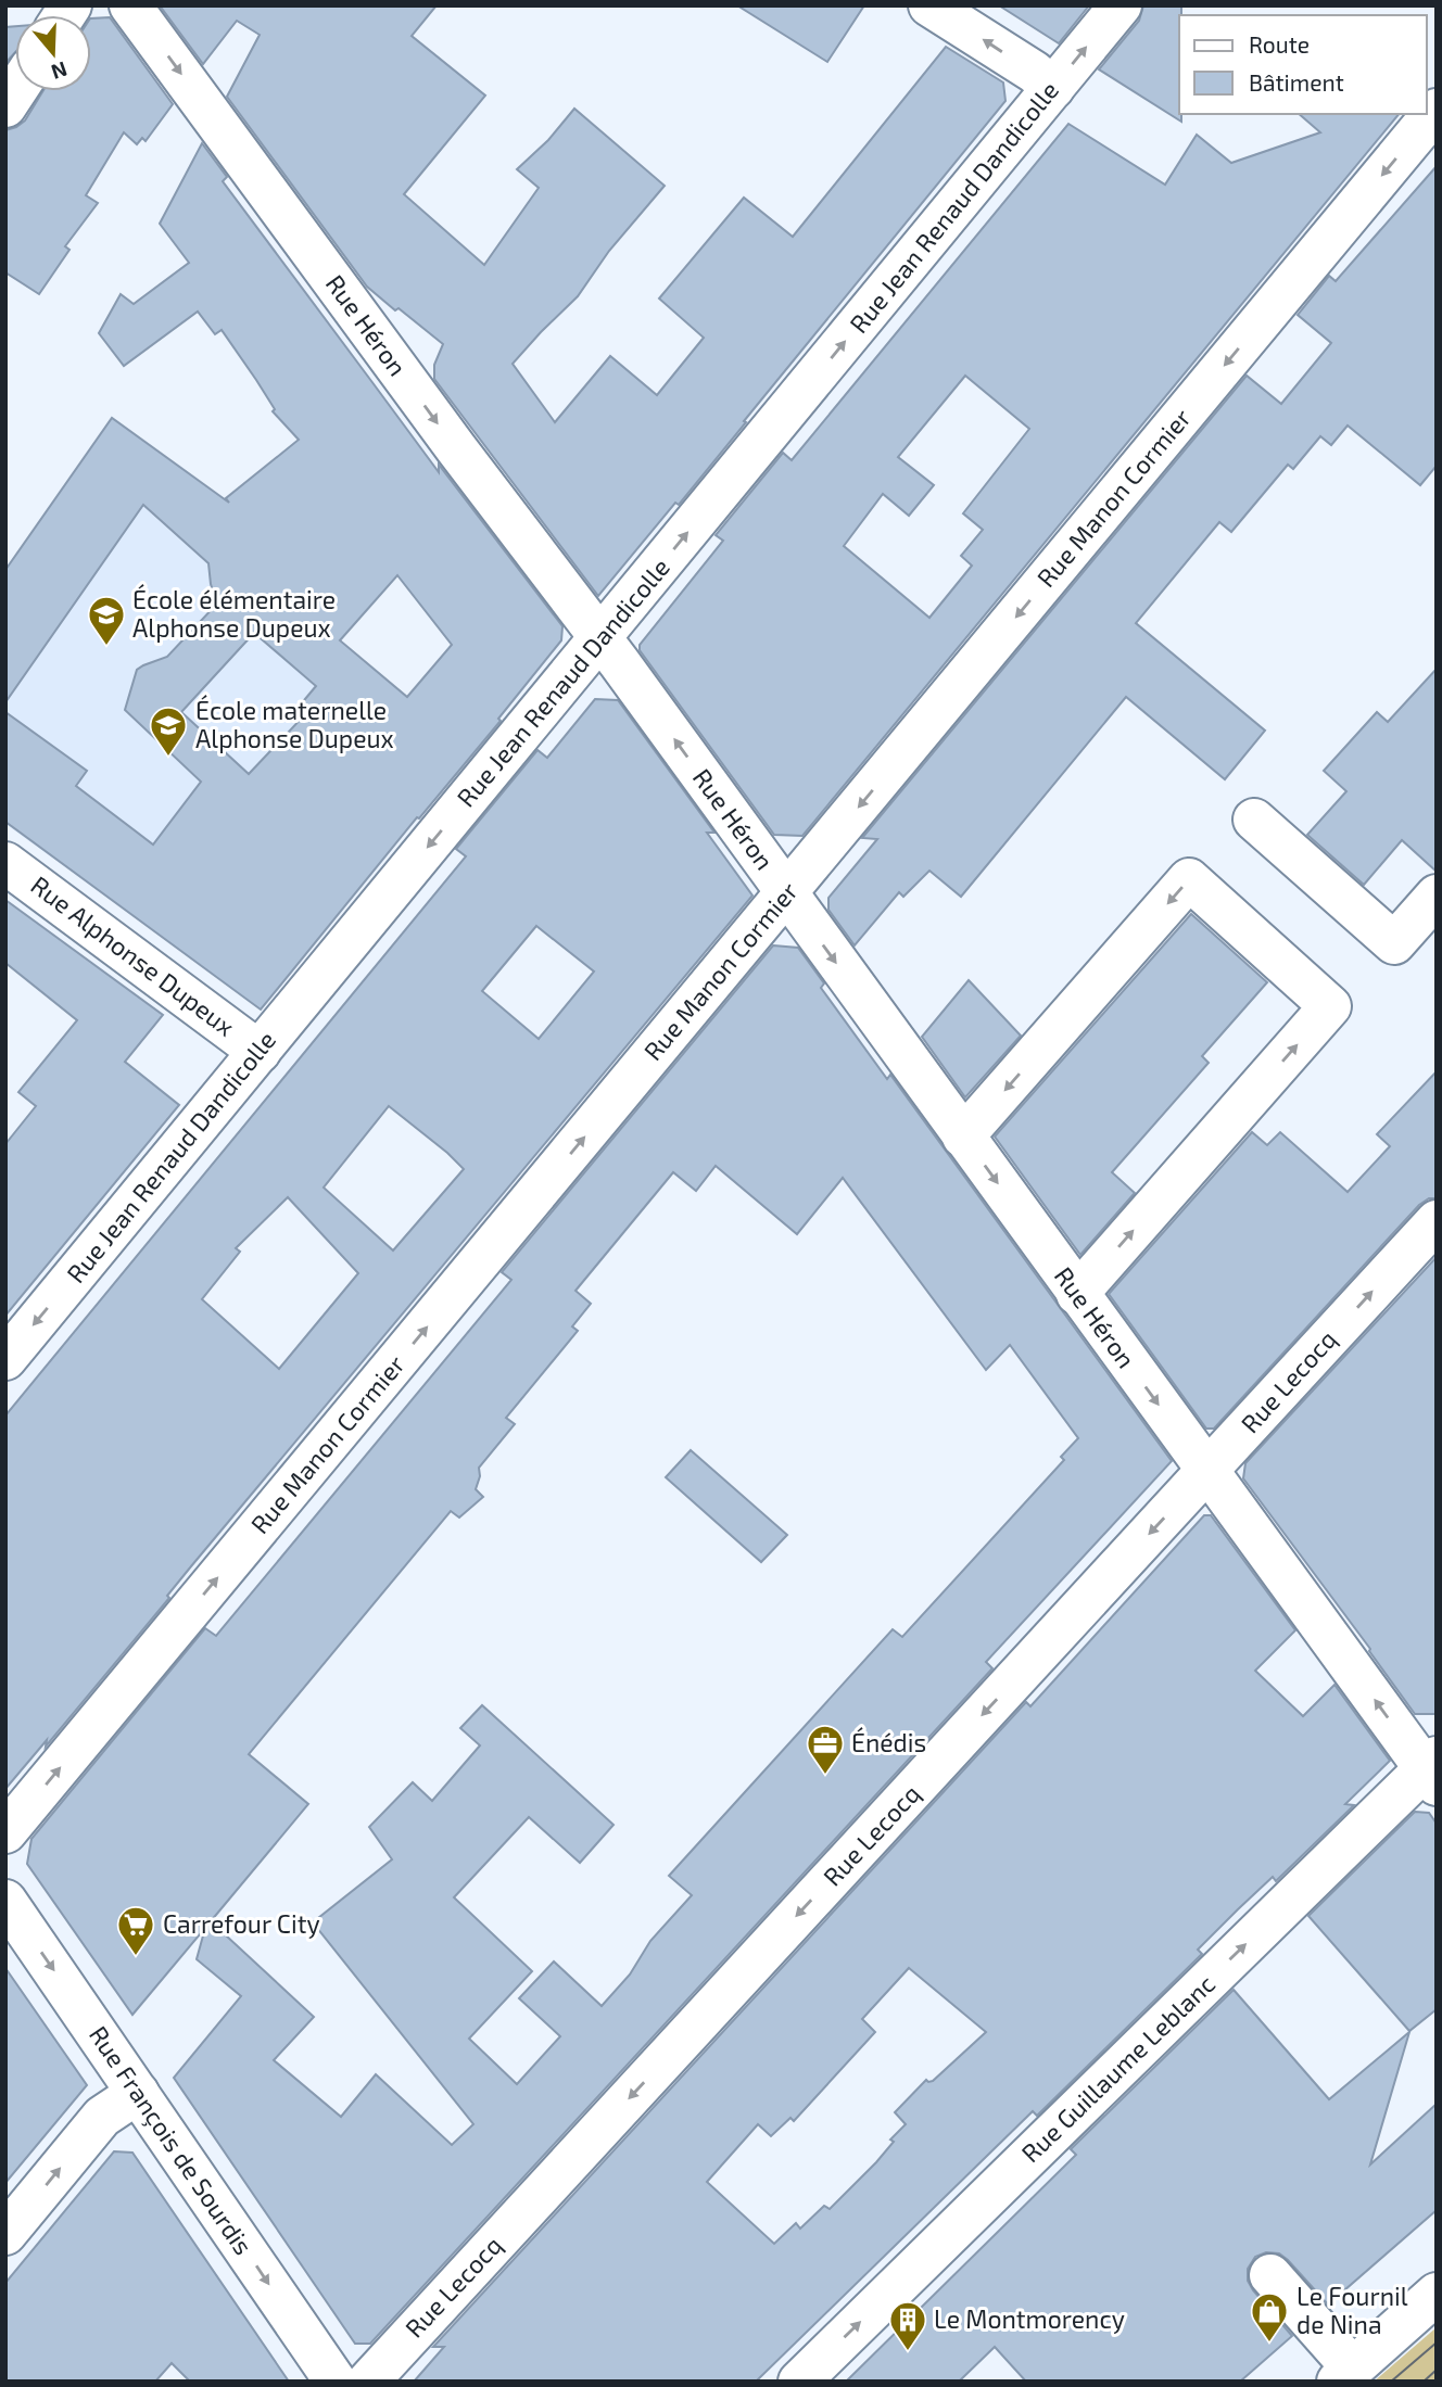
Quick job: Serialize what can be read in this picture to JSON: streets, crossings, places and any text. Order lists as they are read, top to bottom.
{
  "streets": {
    "street": [
      "Rue Jean Renaud Dandicolle",
      "Rue Héron",
      "Rue Manon Cormier",
      "Rue Alphonse Dupeux",
      "Rue Lecocq",
      "Rue Guillaume Leblanc",
      "Rue François de Sourdis"
    ]
  },
  "crossings": [
    ["Rue Jean Renaud Dandicolle", "Rue Héron"],
    ["Rue Jean Renaud Dandicolle", "Rue Alphonse Dupeux"],
    ["Rue Héron", "Rue Manon Cormier"],
    ["Rue Héron", "Rue Lecocq"],
    ["Rue Héron", "Rue Guillaume Leblanc"]
  ],
  "one_way": ["Rue Guillaume Leblanc", "Rue François de Sourdis"],
  "places": {
    "school or university": ["École élémentaire Alphonse Dupeux", "École maternelle Alphonse Dupeux"],
    "office": ["Énédis"],
    "supermarket": ["Carrefour City"],
    "shop": ["Le Fournil de Nina"],
    "building": ["Le Montmorency"]
  },
  "legend": ["Route", "Bâtiment"],
  "north": "bottom"
}
